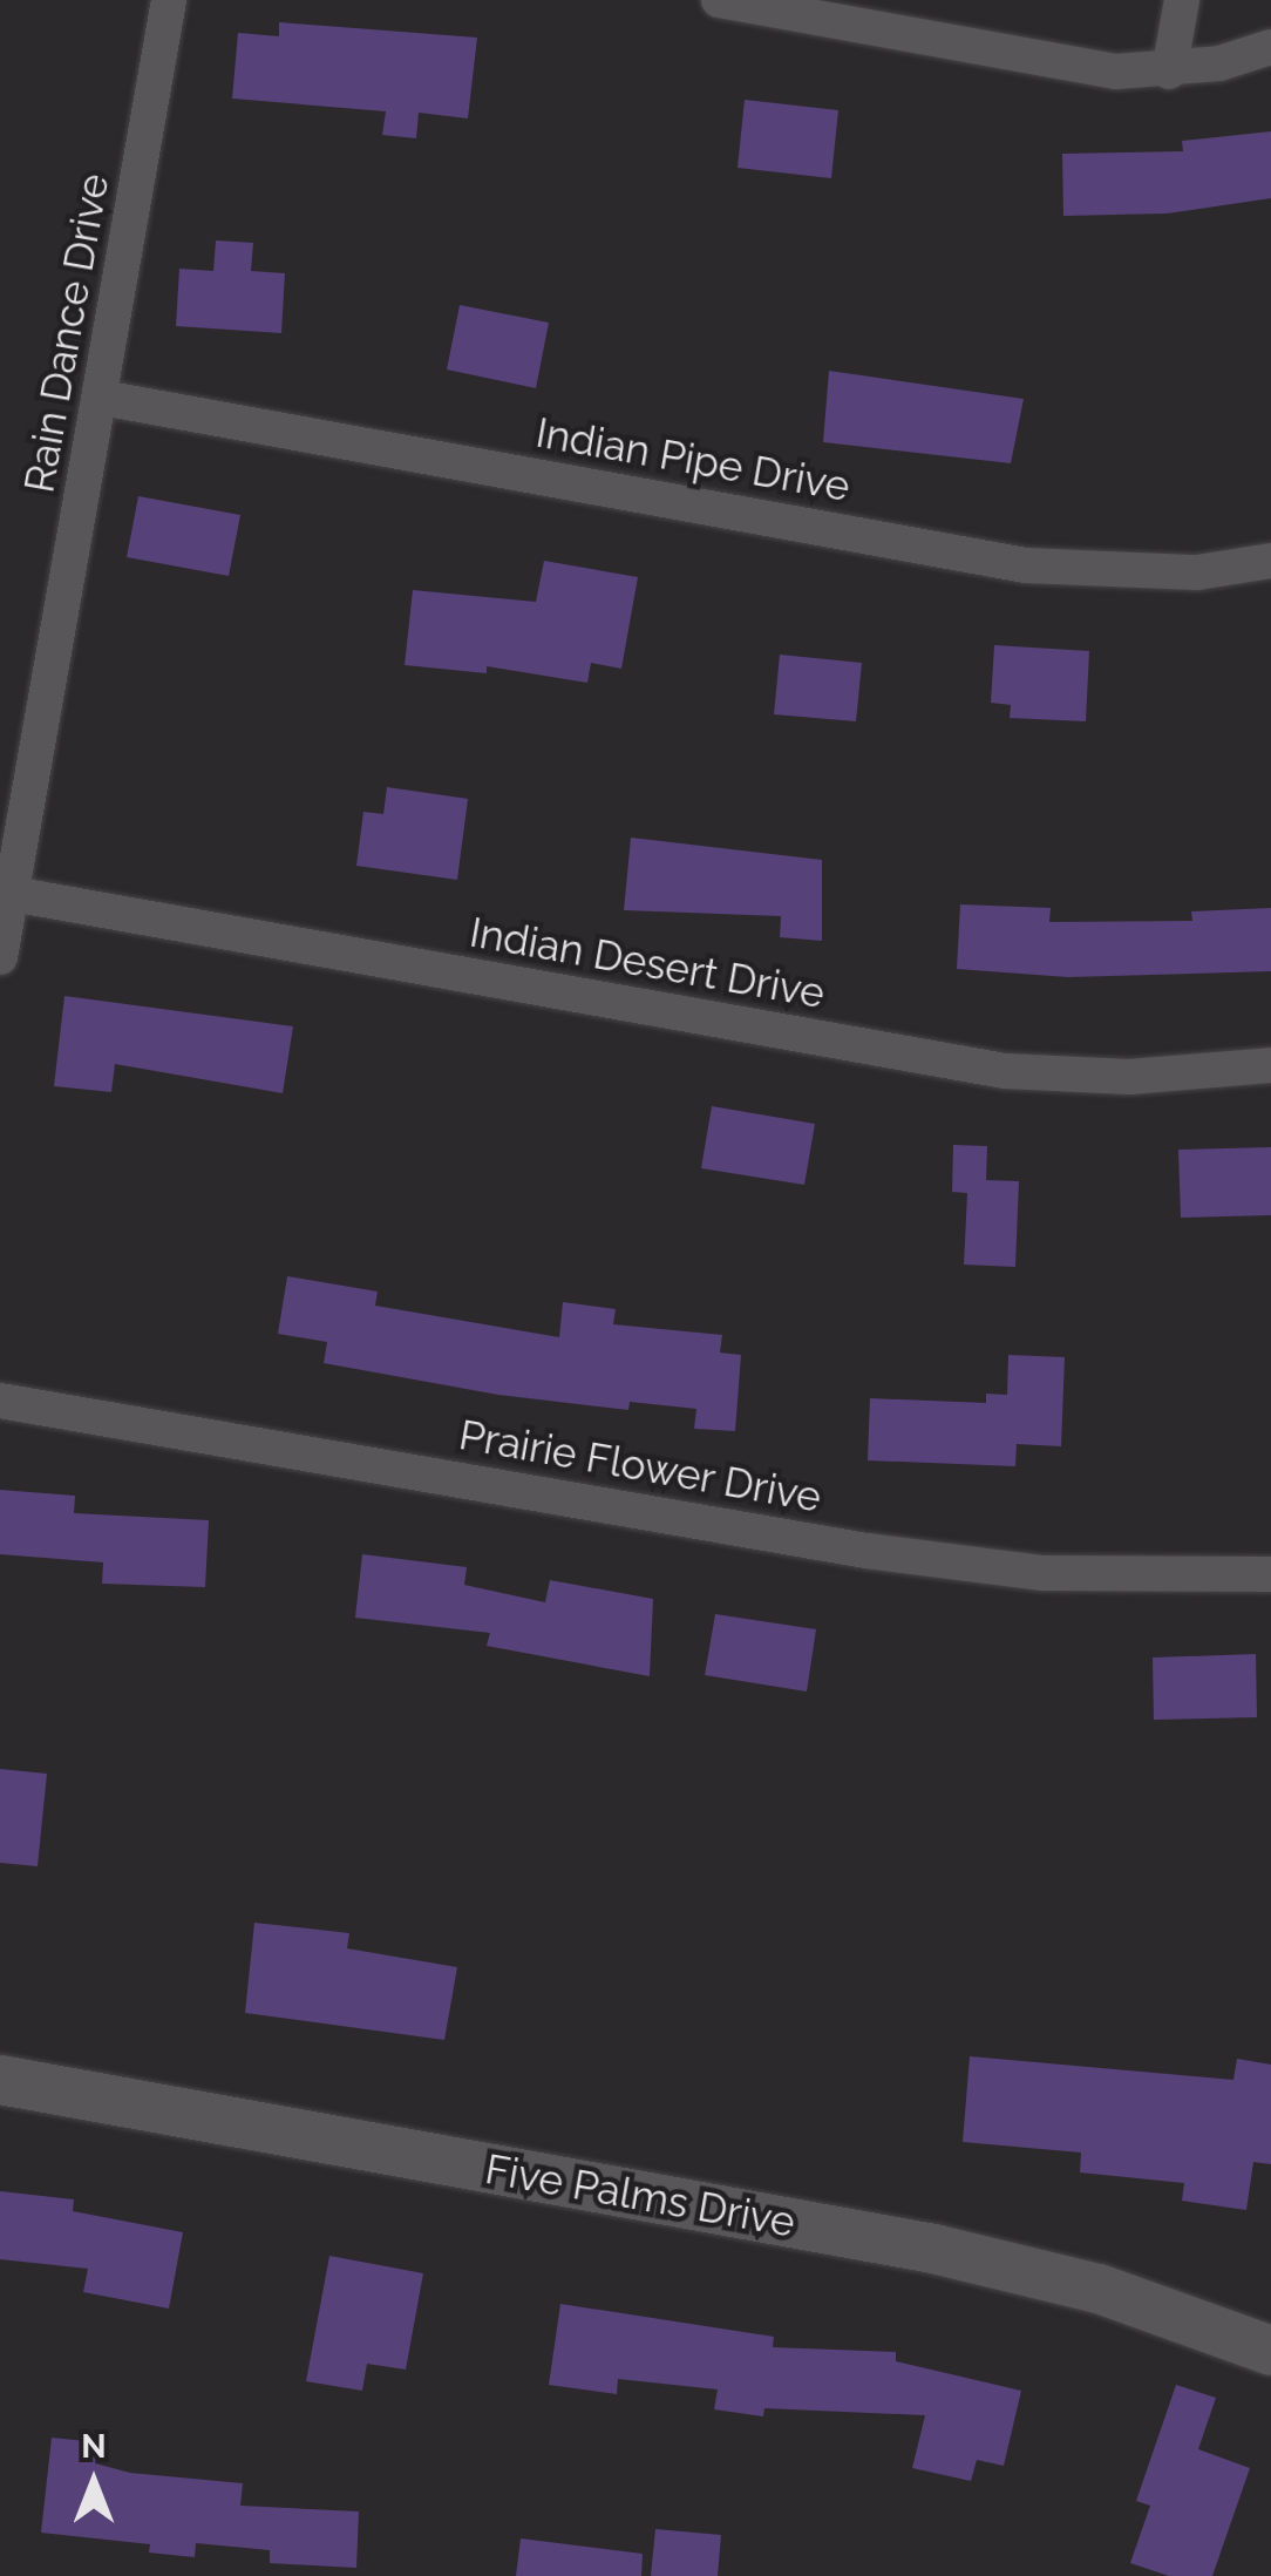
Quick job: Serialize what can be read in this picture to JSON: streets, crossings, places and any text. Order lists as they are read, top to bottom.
{
  "streets": {
    "street": [
      "Rain Dance Drive",
      "Indian Pipe Drive",
      "Indian Desert Drive",
      "Prairie Flower Drive",
      "Five Palms Drive"
    ]
  },
  "crossings": [
    ["Rain Dance Drive", "Indian Pipe Drive"],
    ["Rain Dance Drive", "Indian Desert Drive"]
  ],
  "north": "top"
}
